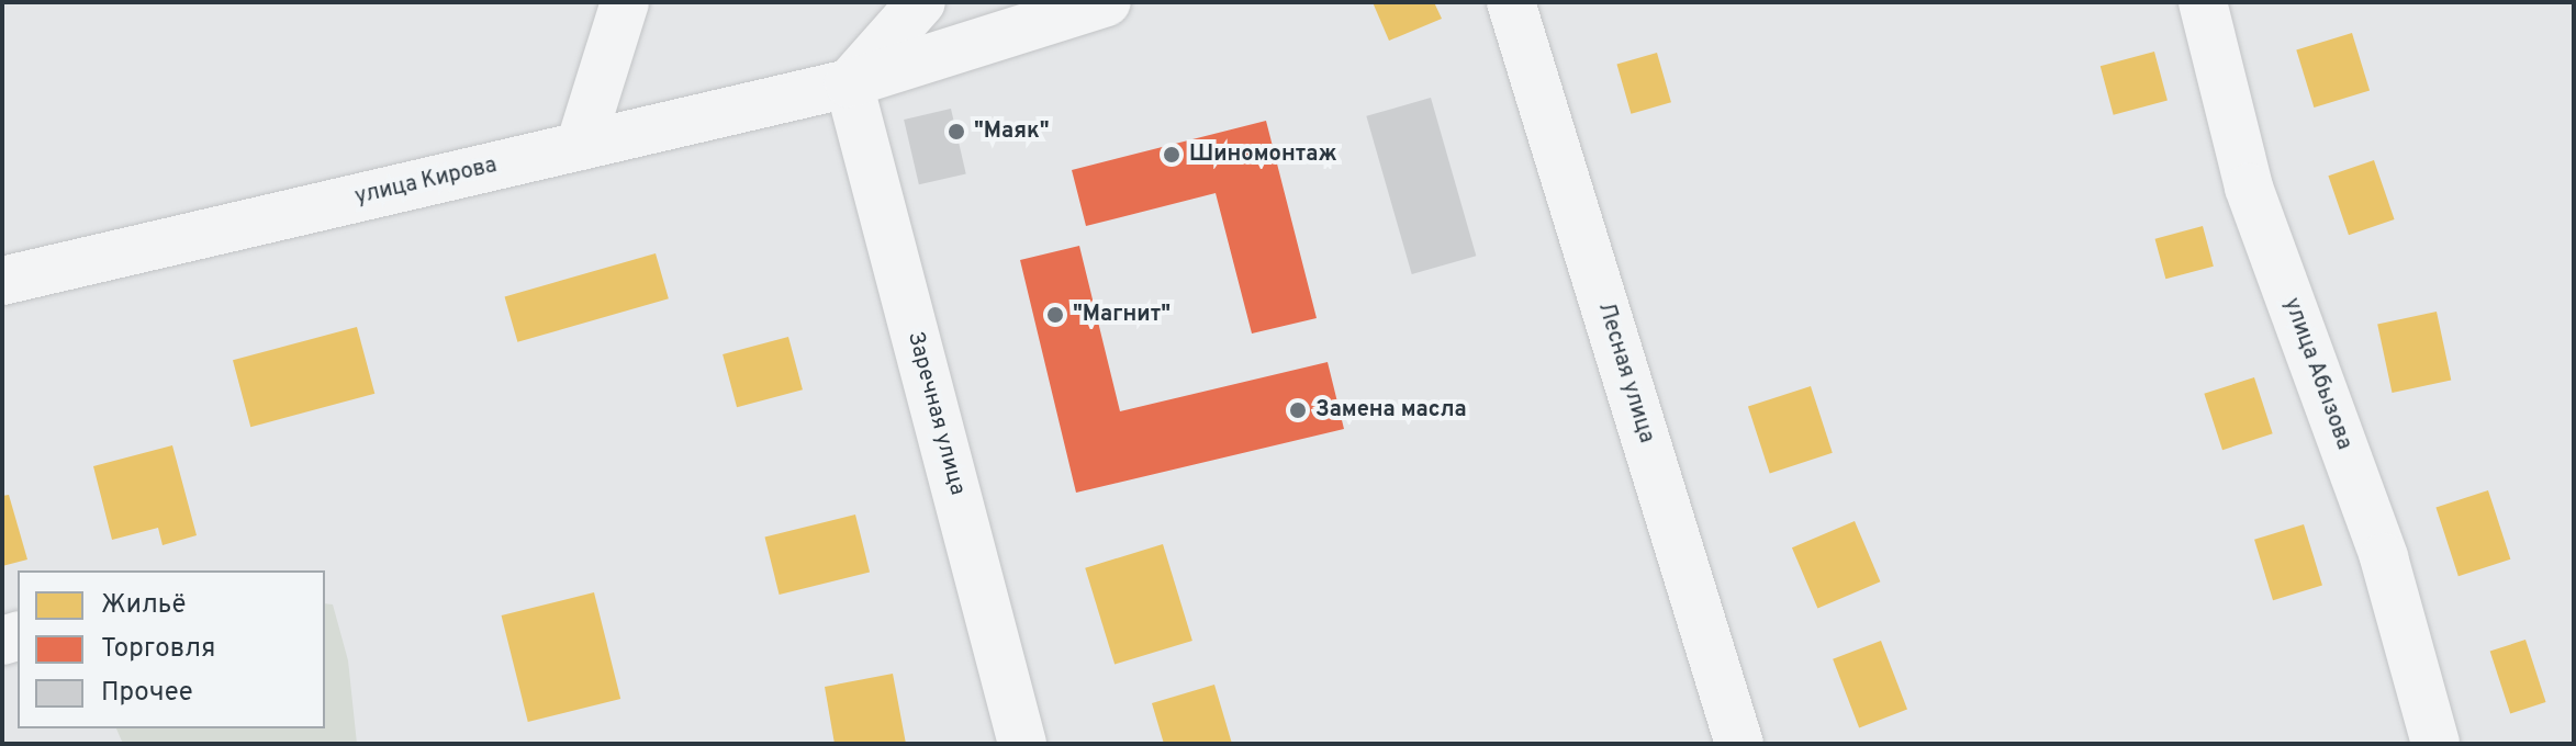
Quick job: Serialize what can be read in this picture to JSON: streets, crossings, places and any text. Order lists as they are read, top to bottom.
{
  "streets": {
    "street": [
      "улица Кирова",
      "Лесная улица",
      "улица Абызова",
      "Заречная улица"
    ]
  },
  "crossings": [
    ["улица Кирова", "Заречная улица"]
  ],
  "places": [
    "\"Маяк\"",
    "Шиномонтаж",
    "\"Магнит\"",
    "Замена масла"
  ],
  "legend": ["Жильё", "Торговля", "Прочее"]
}
